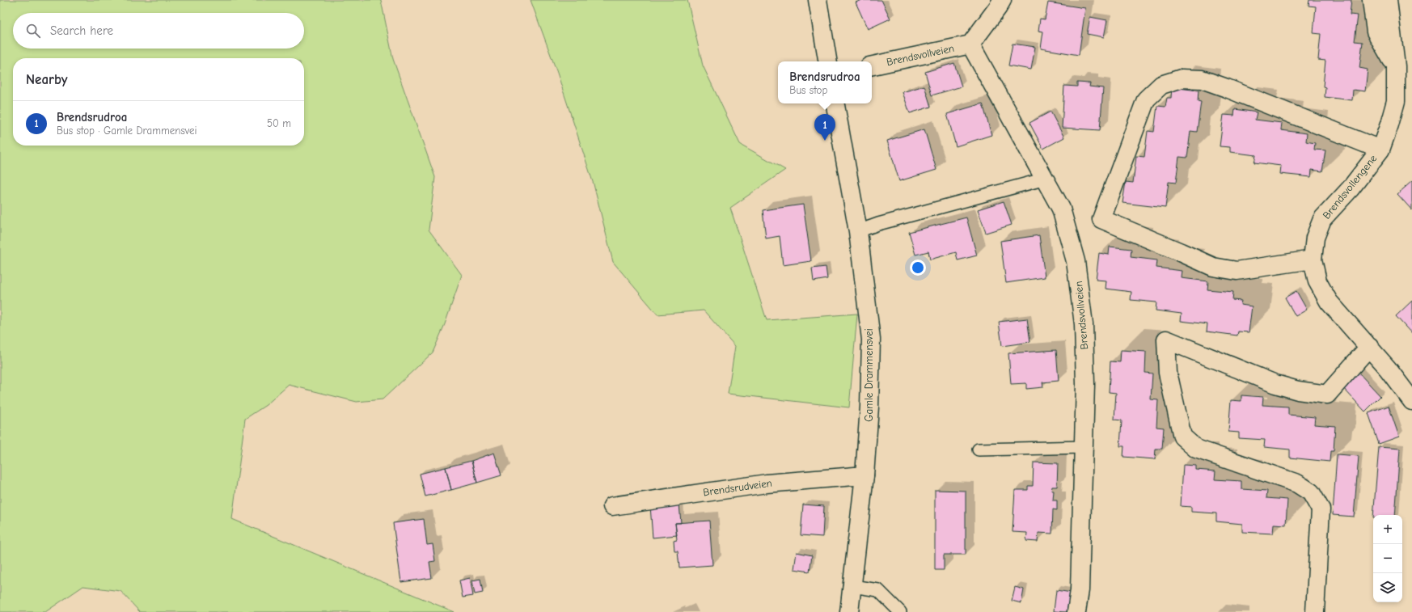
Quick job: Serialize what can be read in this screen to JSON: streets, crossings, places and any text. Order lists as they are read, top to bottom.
{
  "streets": {
    "street": [
      "Brendsvollveien",
      "Brendsvollengene",
      "Gamle Drammensvei",
      "Brendsrudveien"
    ]
  },
  "crossings": [
    ["Gamle Drammensvei", "Brendsrudveien"]
  ],
  "page": {
    "search": "Search here",
    "heading": "Nearby",
    "popup": ["Brendsrudroa", "Bus stop"],
    "list": [
      {
        "mark": "1",
        "name": "Brendsrudroa",
        "note": "Bus stop · Gamle Drammensvei",
        "value": "50 m"
      }
    ],
    "pins": "1",
    "map_buttons": ["+", "−"]
  }
}
